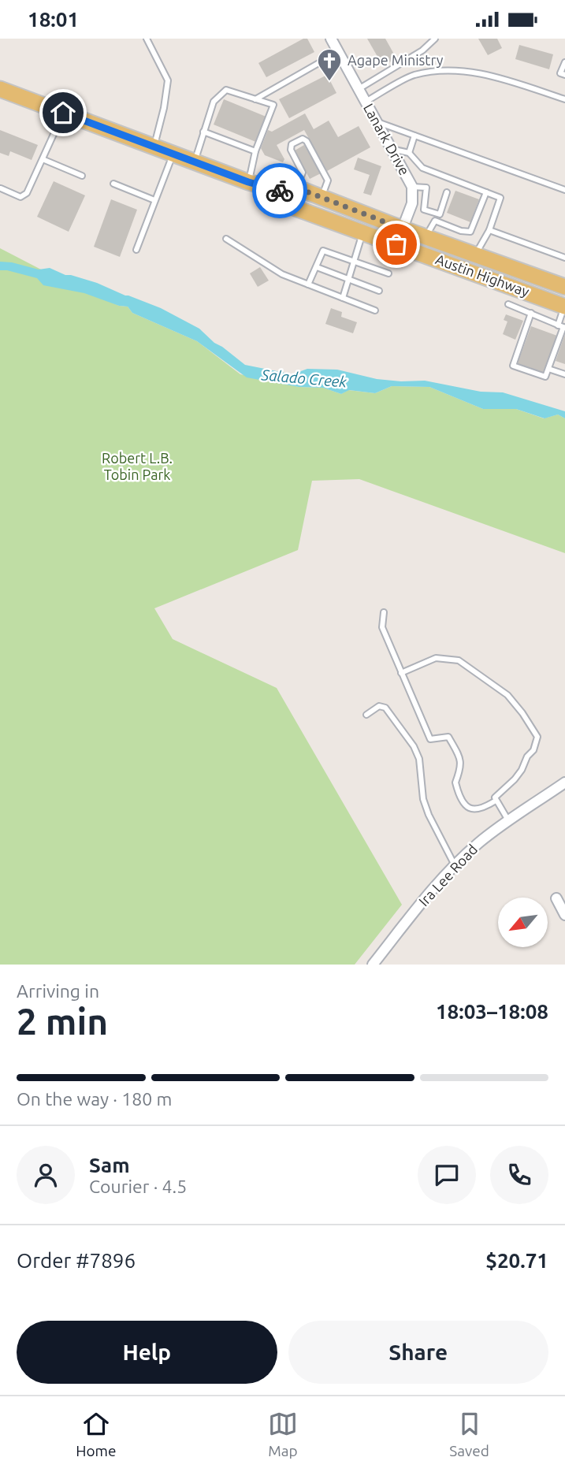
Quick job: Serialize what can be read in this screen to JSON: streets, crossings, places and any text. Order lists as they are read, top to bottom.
{
  "streets": {
    "main road": ["Austin Highway"],
    "street": ["Lanark Drive", "Ira Lee Road"]
  },
  "crossings": [
    ["Lanark Drive", "Austin Highway"]
  ],
  "water": ["Salado Creek"],
  "parks": ["Robert L.B. Tobin Park"],
  "places": {
    "church": ["Agape Ministry"]
  },
  "north": "bottom left",
  "page": {
    "status": "18:01",
    "heading": ["2 min", "Arriving in", "18:03–18:08"],
    "panel": [
      "Sam",
      "Courier · 4.5",
      "Order #7896",
      "$20.71"
    ],
    "bar": "On the way · 180 m",
    "buttons": ["Help", "Share"],
    "tabs": ["Home", "Map", "Saved"]
  }
}
